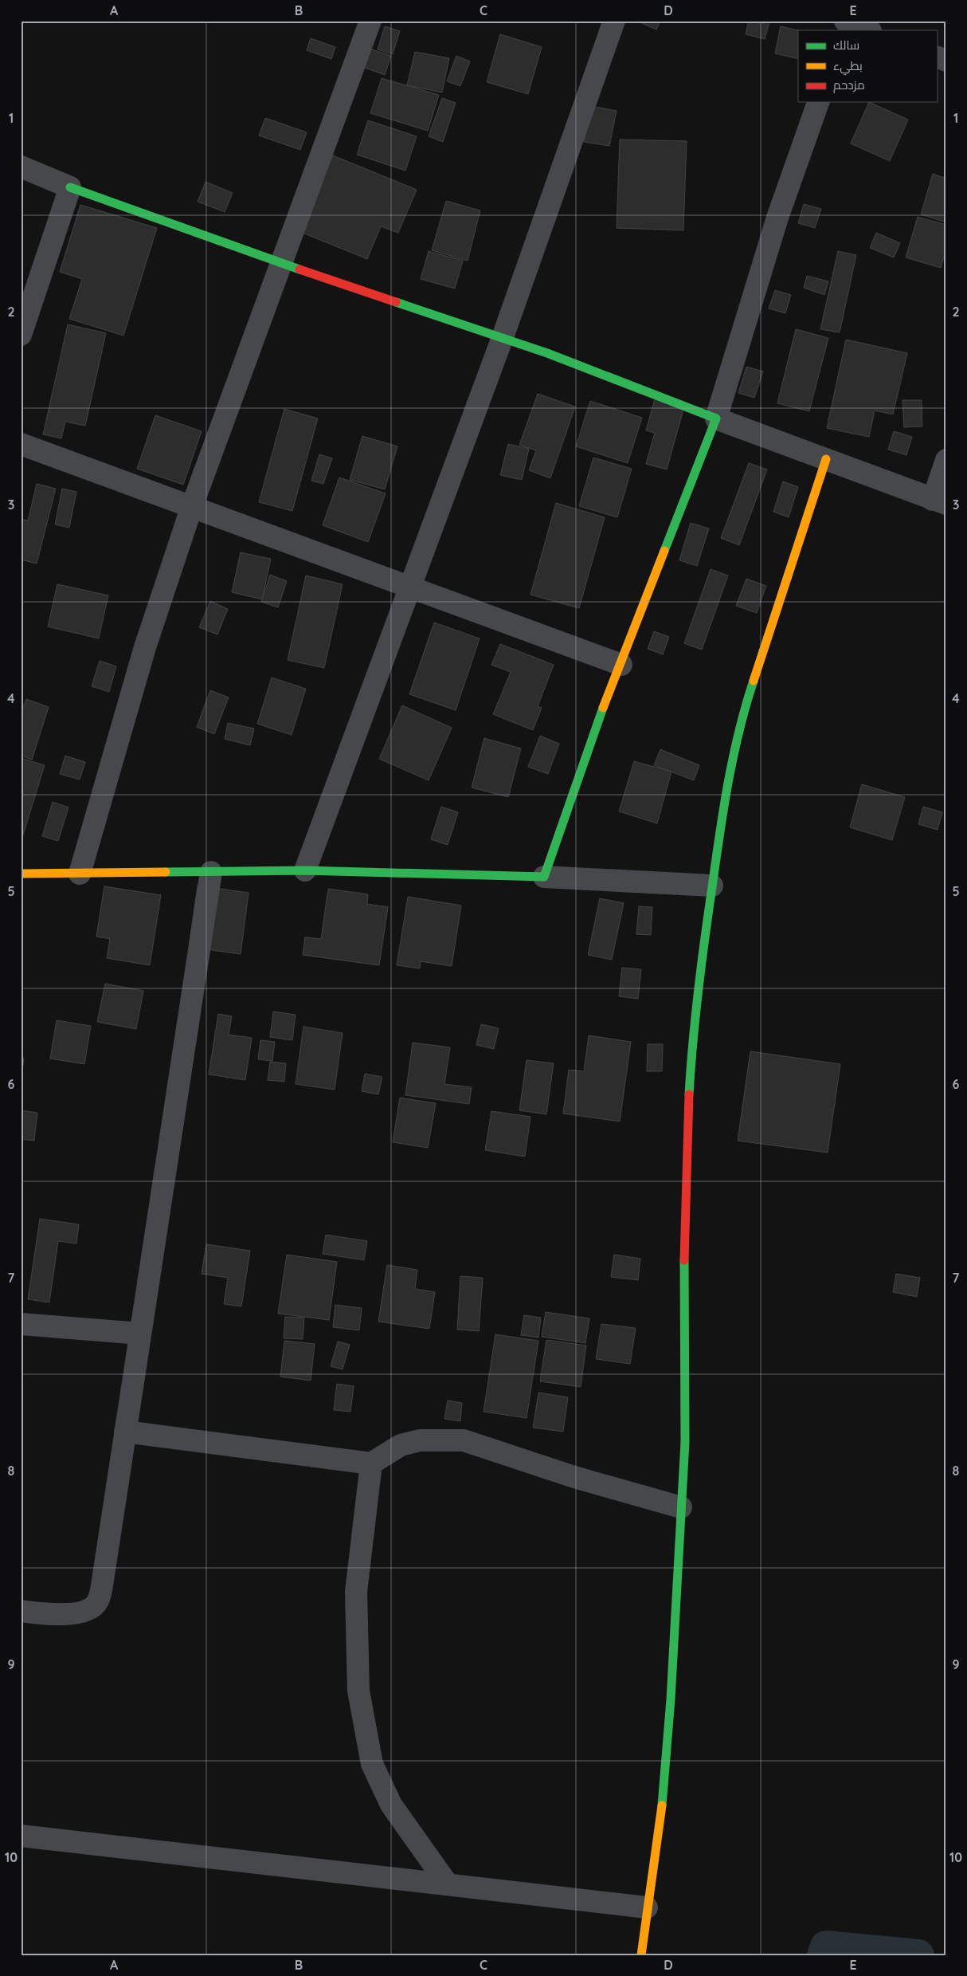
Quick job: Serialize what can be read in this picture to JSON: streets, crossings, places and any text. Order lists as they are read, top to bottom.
{
  "legend": ["سالك", "بطيء", "مزدحم"],
  "grid": {
    "columns": [
      "A",
      "B",
      "C",
      "D",
      "E"
    ],
    "rows": [
      "1",
      "2",
      "3",
      "4",
      "5",
      "6",
      "7",
      "8",
      "9",
      "10"
    ]
  }
}
